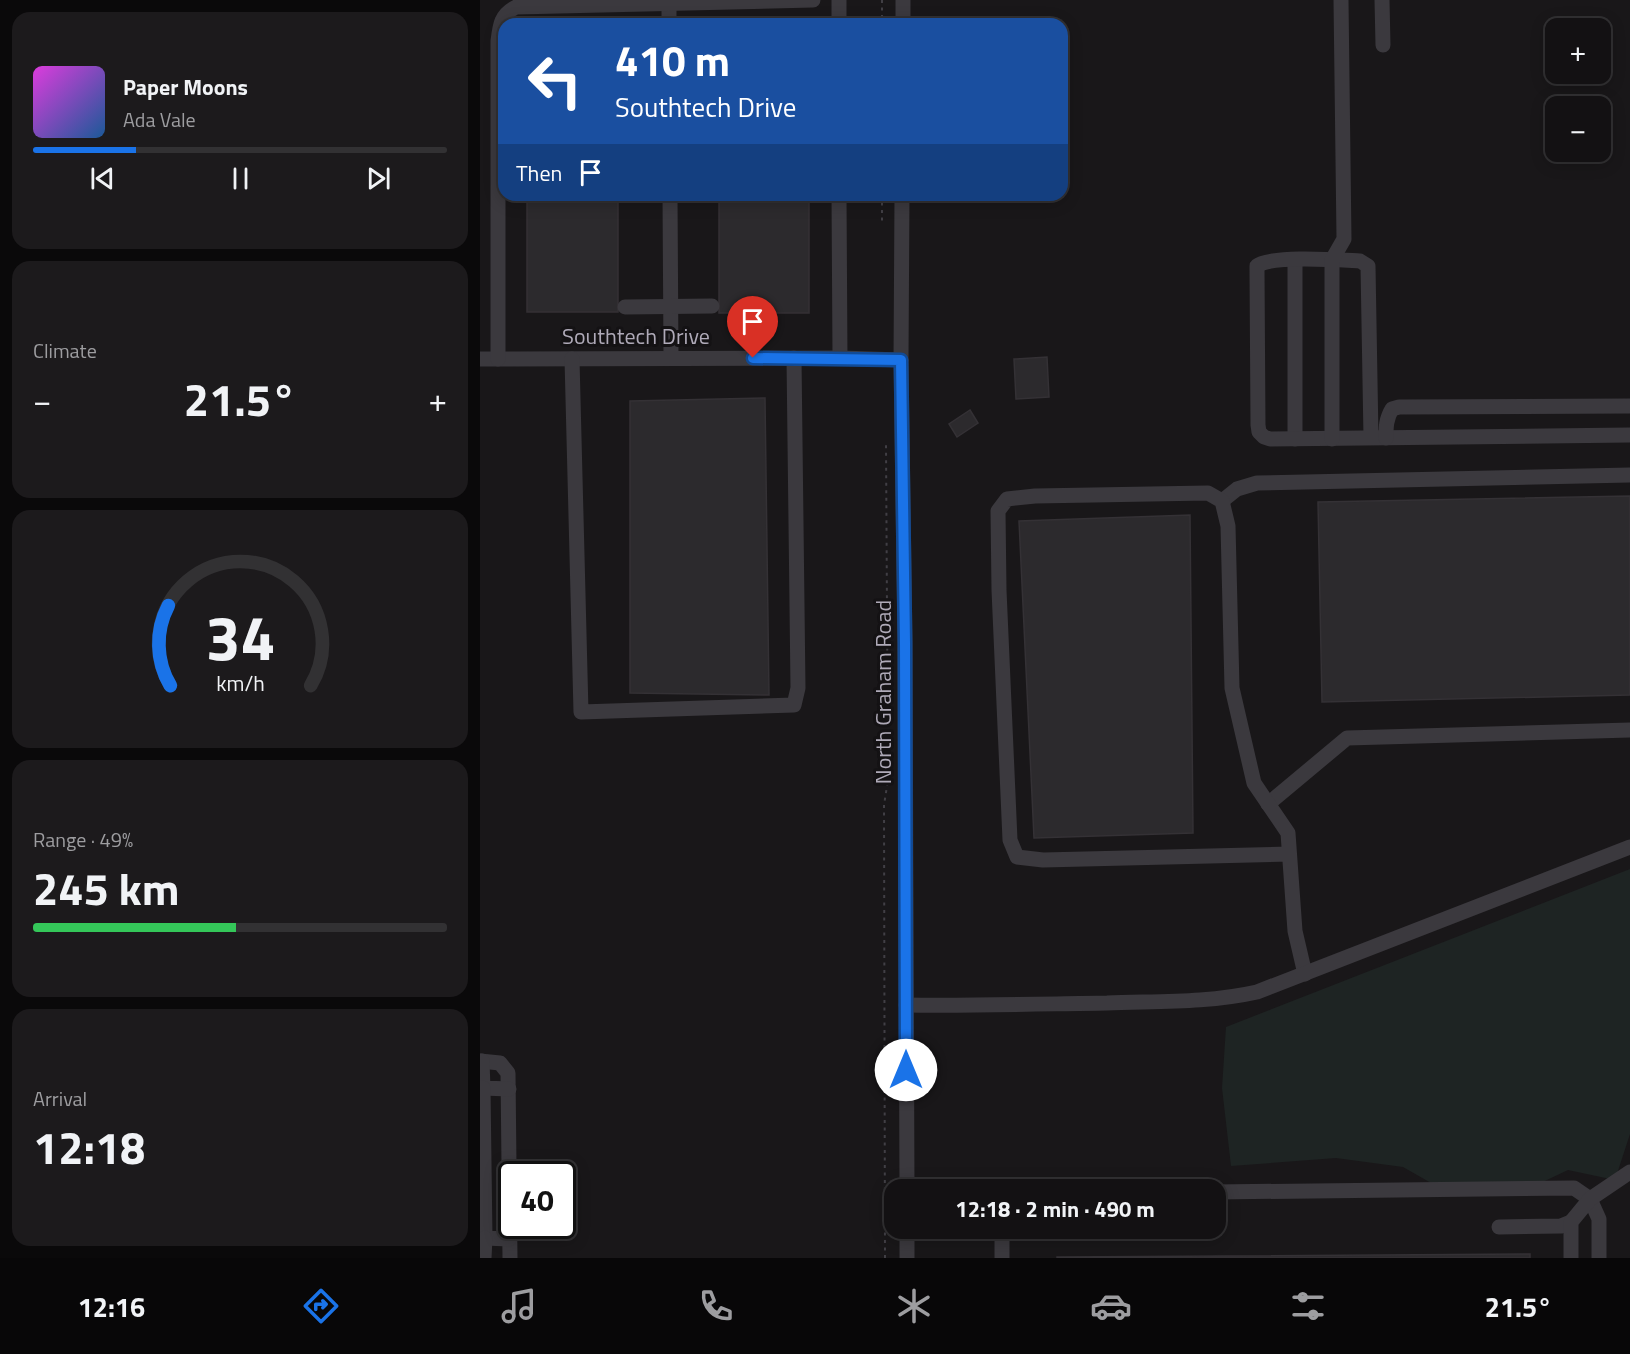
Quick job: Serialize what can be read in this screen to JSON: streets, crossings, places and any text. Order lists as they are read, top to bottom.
{
  "streets": {
    "street": ["Southtech Drive", "North Graham Road"]
  },
  "crossings": [
    ["Southtech Drive", "North Graham Road"]
  ],
  "page": {
    "map_buttons": ["+", "−"],
    "turn": ["410 m", "Southtech Drive"],
    "song": ["Paper Moons", "Ada Vale"],
    "then": "Then",
    "tile": [
      "Climate",
      ["Range · 49%", "245 km"],
      ["Arrival", "12:18"]
    ],
    "heat": ["−", "21.5°", "+"],
    "limit": "40",
    "trip": "12:18 · 2 min · 490 m",
    "tabs": ["12:16", "21.5°"],
    "gauge": ["34", "km/h"]
  }
}
